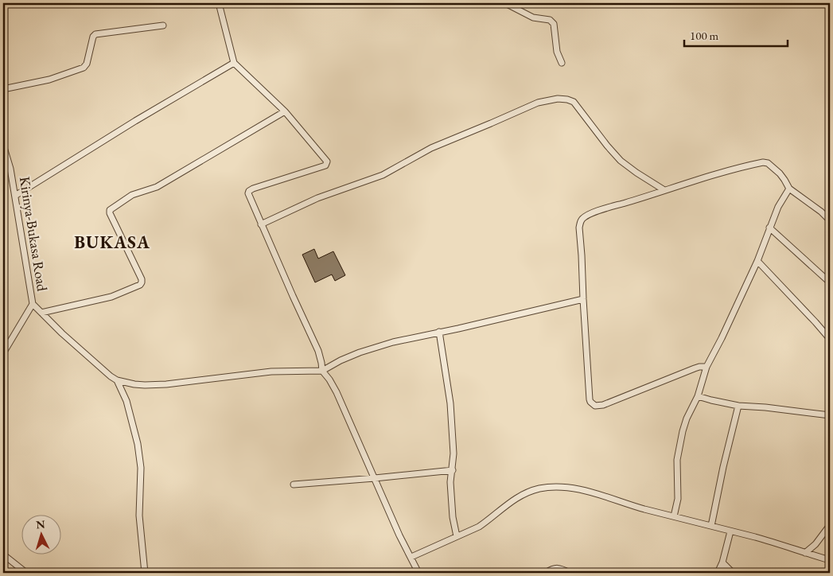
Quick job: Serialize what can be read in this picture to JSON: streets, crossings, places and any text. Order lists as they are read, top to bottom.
{
  "streets": {
    "street": ["Kirinya-Bukasa Road"]
  },
  "districts": ["BUKASA"],
  "scale_bar": "100 m",
  "north": "top"
}
